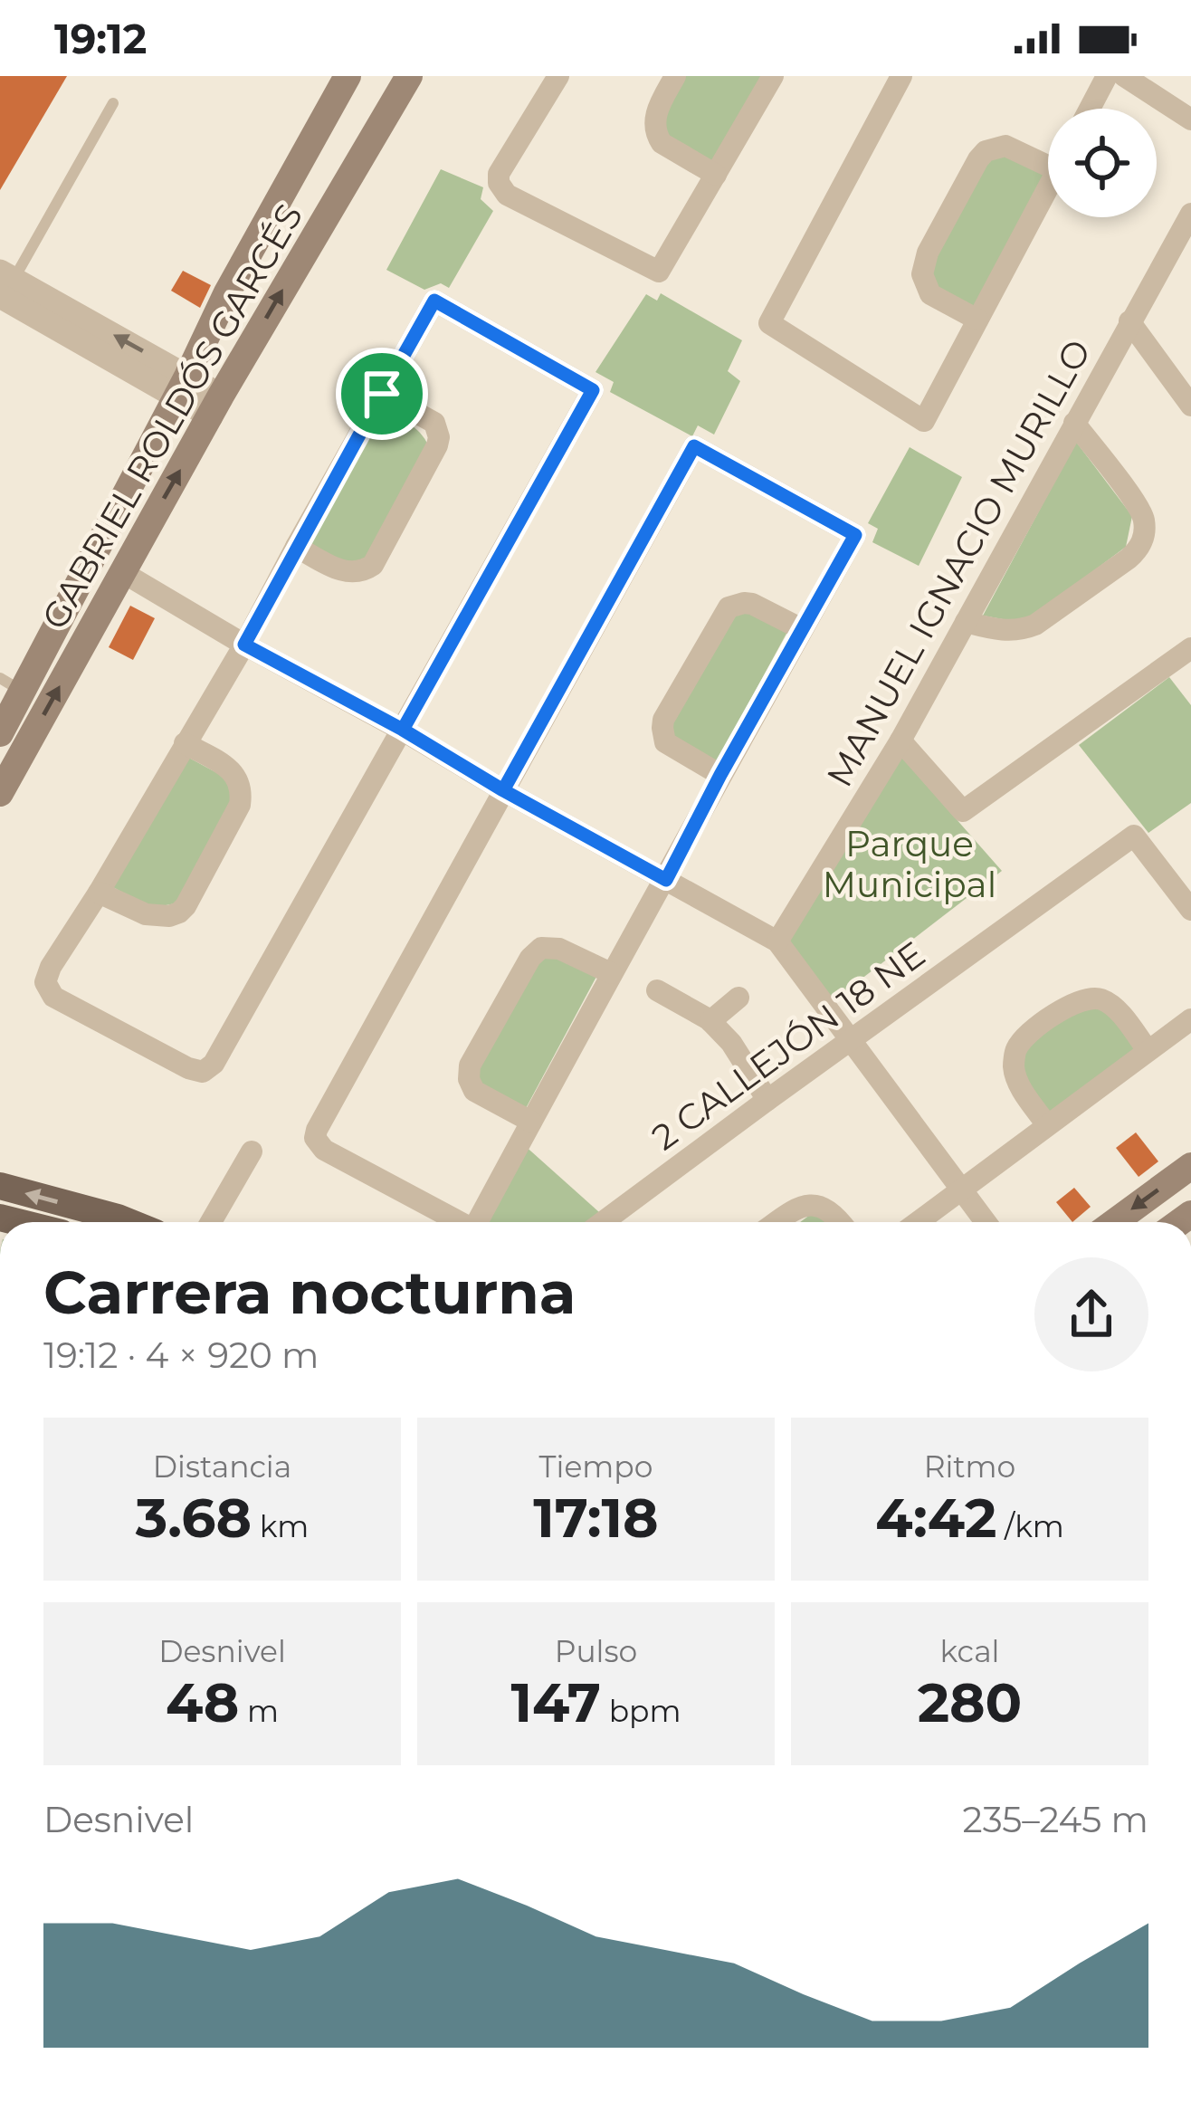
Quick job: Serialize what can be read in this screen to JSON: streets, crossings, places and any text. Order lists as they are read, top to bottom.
{
  "streets": {
    "main road": ["GABRIEL ROLDÓS GARCÉS"],
    "street": ["MANUEL IGNACIO MURILLO", "2 CALLEJÓN 18 NE"]
  },
  "parks": ["Parque Municipal"],
  "page": {
    "status": "19:12",
    "heading": ["Carrera nocturna", "19:12 · 4 × 920 m"],
    "stats": [
      ["Distancia", "3.68 km"],
      ["Tiempo", "17:18"],
      ["Ritmo", "4:42 /km"],
      ["Desnivel", "48 m"],
      ["Pulso", "147 bpm"],
      ["kcal", "280"]
    ],
    "chart": ["Desnivel", "235–245 m"]
  }
}
